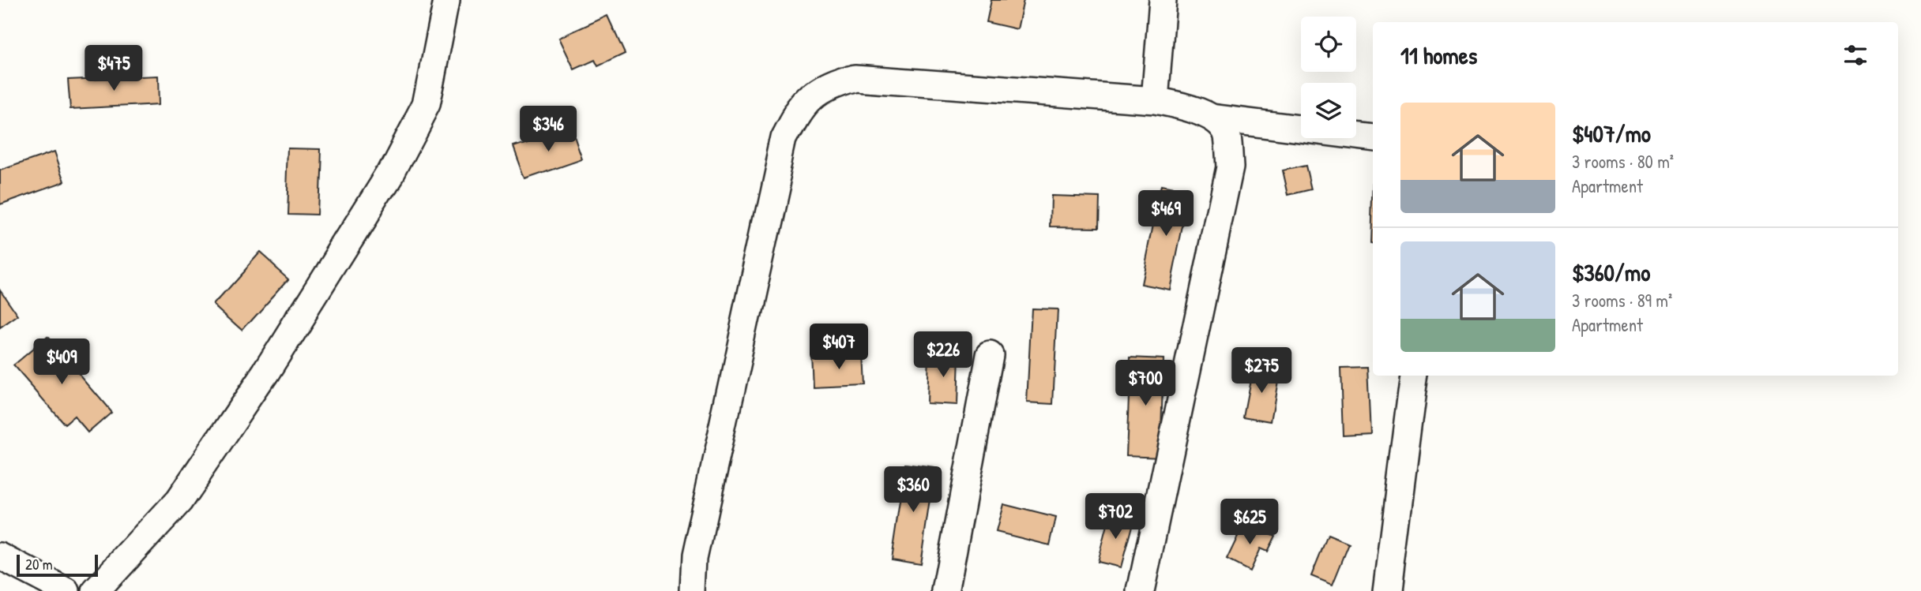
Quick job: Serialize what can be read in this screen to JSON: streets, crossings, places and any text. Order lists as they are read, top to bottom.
{
  "scale_bar": "20 m",
  "page": {
    "heading": "11 homes",
    "price": [
      "$475",
      "$346",
      "$469",
      "$407",
      "$226",
      "$409",
      "$275",
      "$700",
      "$360",
      "$702",
      "$625"
    ],
    "list": [
      {
        "name": "$407/mo",
        "note": "3 rooms · 80 m² · Apartment"
      },
      {
        "name": "$360/mo",
        "note": "3 rooms · 89 m² · Apartment"
      }
    ],
    "scale": "20 m"
  }
}
